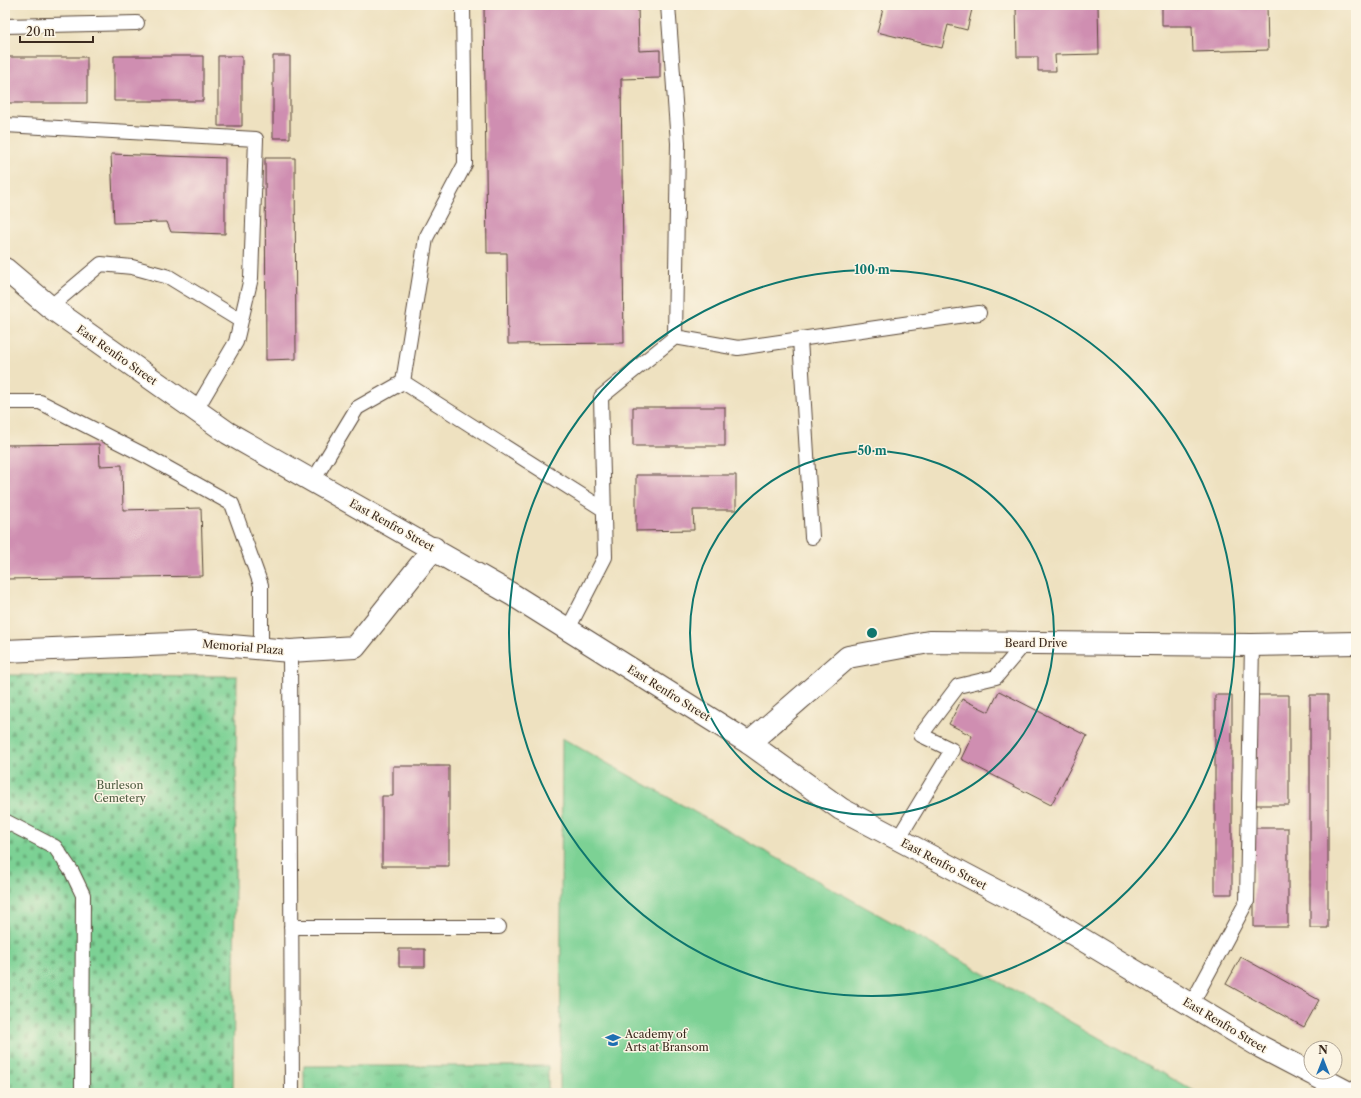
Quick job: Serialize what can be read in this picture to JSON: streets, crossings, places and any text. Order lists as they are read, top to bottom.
{
  "streets": {
    "main road": ["East Renfro Street", "Beard Drive", "Memorial Plaza"]
  },
  "crossings": [
    ["East Renfro Street", "Beard Drive"],
    ["East Renfro Street", "Memorial Plaza"]
  ],
  "parks": ["Burleson Cemetery"],
  "places": {
    "school or university": ["Academy of Arts at Bransom"]
  },
  "scale_bar": "20 m",
  "north": "top",
  "rings": ["100 m", "50 m"]
}
